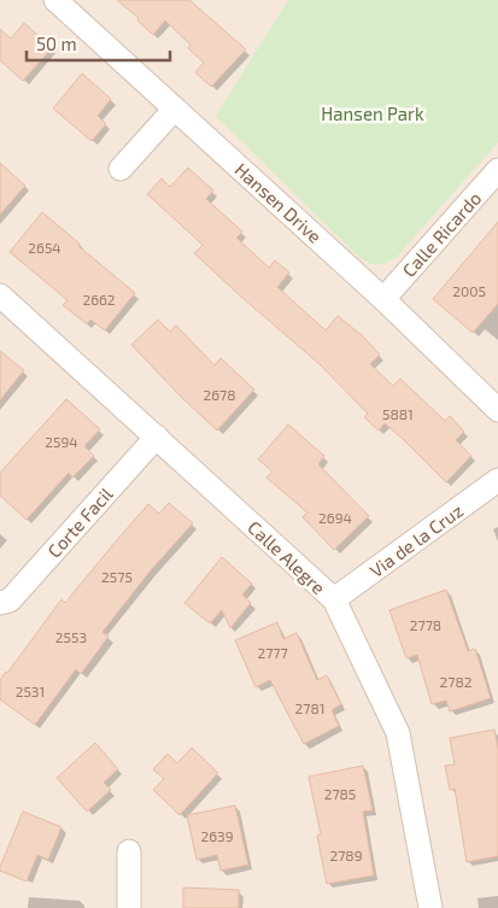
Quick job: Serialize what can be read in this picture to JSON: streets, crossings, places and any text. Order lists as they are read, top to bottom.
{
  "streets": {
    "street": [
      "Hansen Drive",
      "Calle Ricardo",
      "Corte Facil",
      "Via de la Cruz",
      "Calle Alegre"
    ]
  },
  "crossings": [
    ["Hansen Drive", "Calle Ricardo"],
    ["Corte Facil", "Calle Alegre"],
    ["Via de la Cruz", "Calle Alegre"]
  ],
  "parks": ["Hansen Park"],
  "house_numbers": [
    "2654",
    "2005",
    "2662",
    "2678",
    "5881",
    "2594",
    "2694",
    "2575",
    "2778",
    "2553",
    "2777",
    "2782",
    "2531",
    "2781",
    "2785",
    "2639",
    "2789"
  ],
  "scale_bar": "50 m"
}
